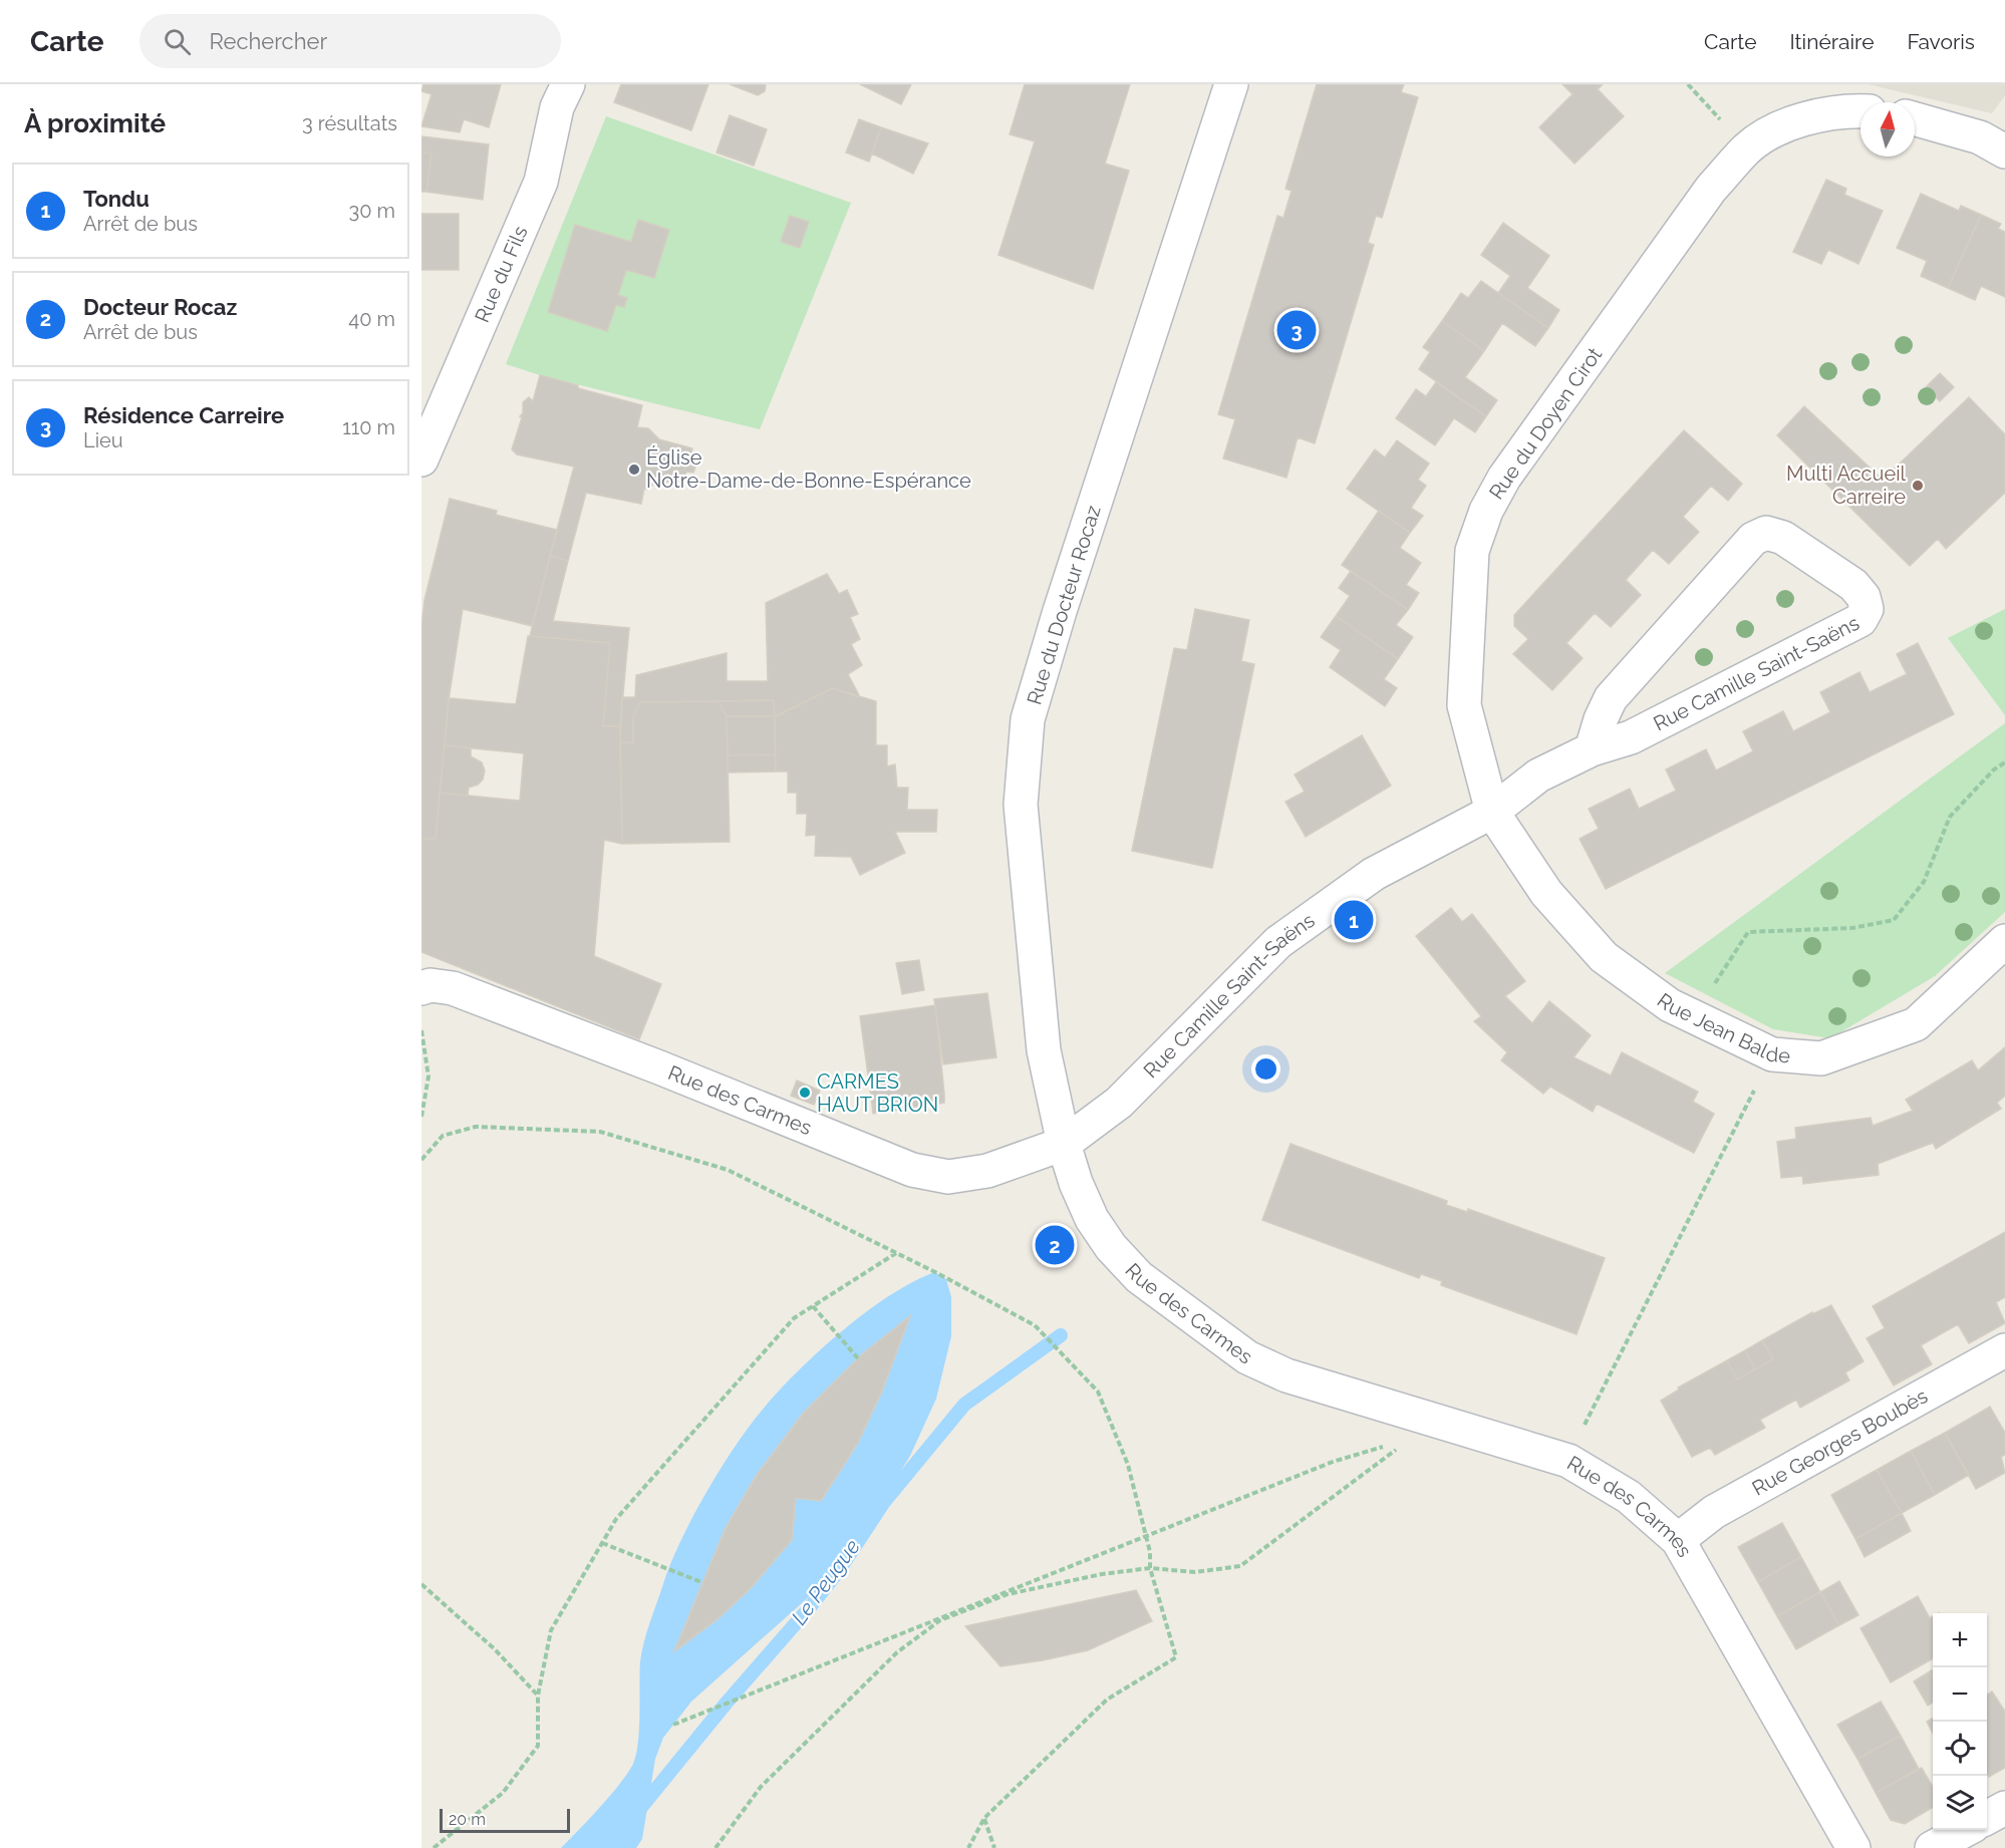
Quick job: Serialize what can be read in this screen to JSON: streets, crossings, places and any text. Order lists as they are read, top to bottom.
{
  "streets": {
    "street": [
      "Rue du Fils",
      "Rue du Doyen Cirot",
      "Rue du Docteur Rocaz",
      "Rue Camille Saint-Saëns",
      "Rue Jean Balde",
      "Rue des Carmes",
      "Rue Georges Boubès"
    ]
  },
  "crossings": [
    ["Rue du Doyen Cirot", "Rue Camille Saint-Saëns"],
    ["Rue du Doyen Cirot", "Rue Jean Balde"],
    ["Rue du Docteur Rocaz", "Rue Camille Saint-Saëns"],
    ["Rue du Docteur Rocaz", "Rue des Carmes"],
    ["Rue Camille Saint-Saëns", "Rue Jean Balde"],
    ["Rue Camille Saint-Saëns", "Rue des Carmes"],
    ["Rue des Carmes", "Rue Georges Boubès"]
  ],
  "water": ["Le Peugue"],
  "places": ["Église Notre-Dame-de-Bonne-Espérance", "Multi Accueil Carreire", "CARMES HAUT BRION"],
  "scale_bar": "20 m",
  "north": "top",
  "page": {
    "header": "Carte",
    "search": "Rechercher",
    "nav": ["Carte", "Itinéraire", "Favoris"],
    "heading": ["À proximité", "3 résultats"],
    "list": [
      {
        "mark": "1",
        "name": "Tondu",
        "note": "Arrêt de bus",
        "value": "30 m"
      },
      {
        "mark": "2",
        "name": "Docteur Rocaz",
        "note": "Arrêt de bus",
        "value": "40 m"
      },
      {
        "mark": "3",
        "name": "Résidence Carreire",
        "note": "Lieu",
        "value": "110 m"
      }
    ],
    "pins": ["3", "1", "2"],
    "map_buttons": ["+", "−"],
    "scale": "20 m"
  }
}
